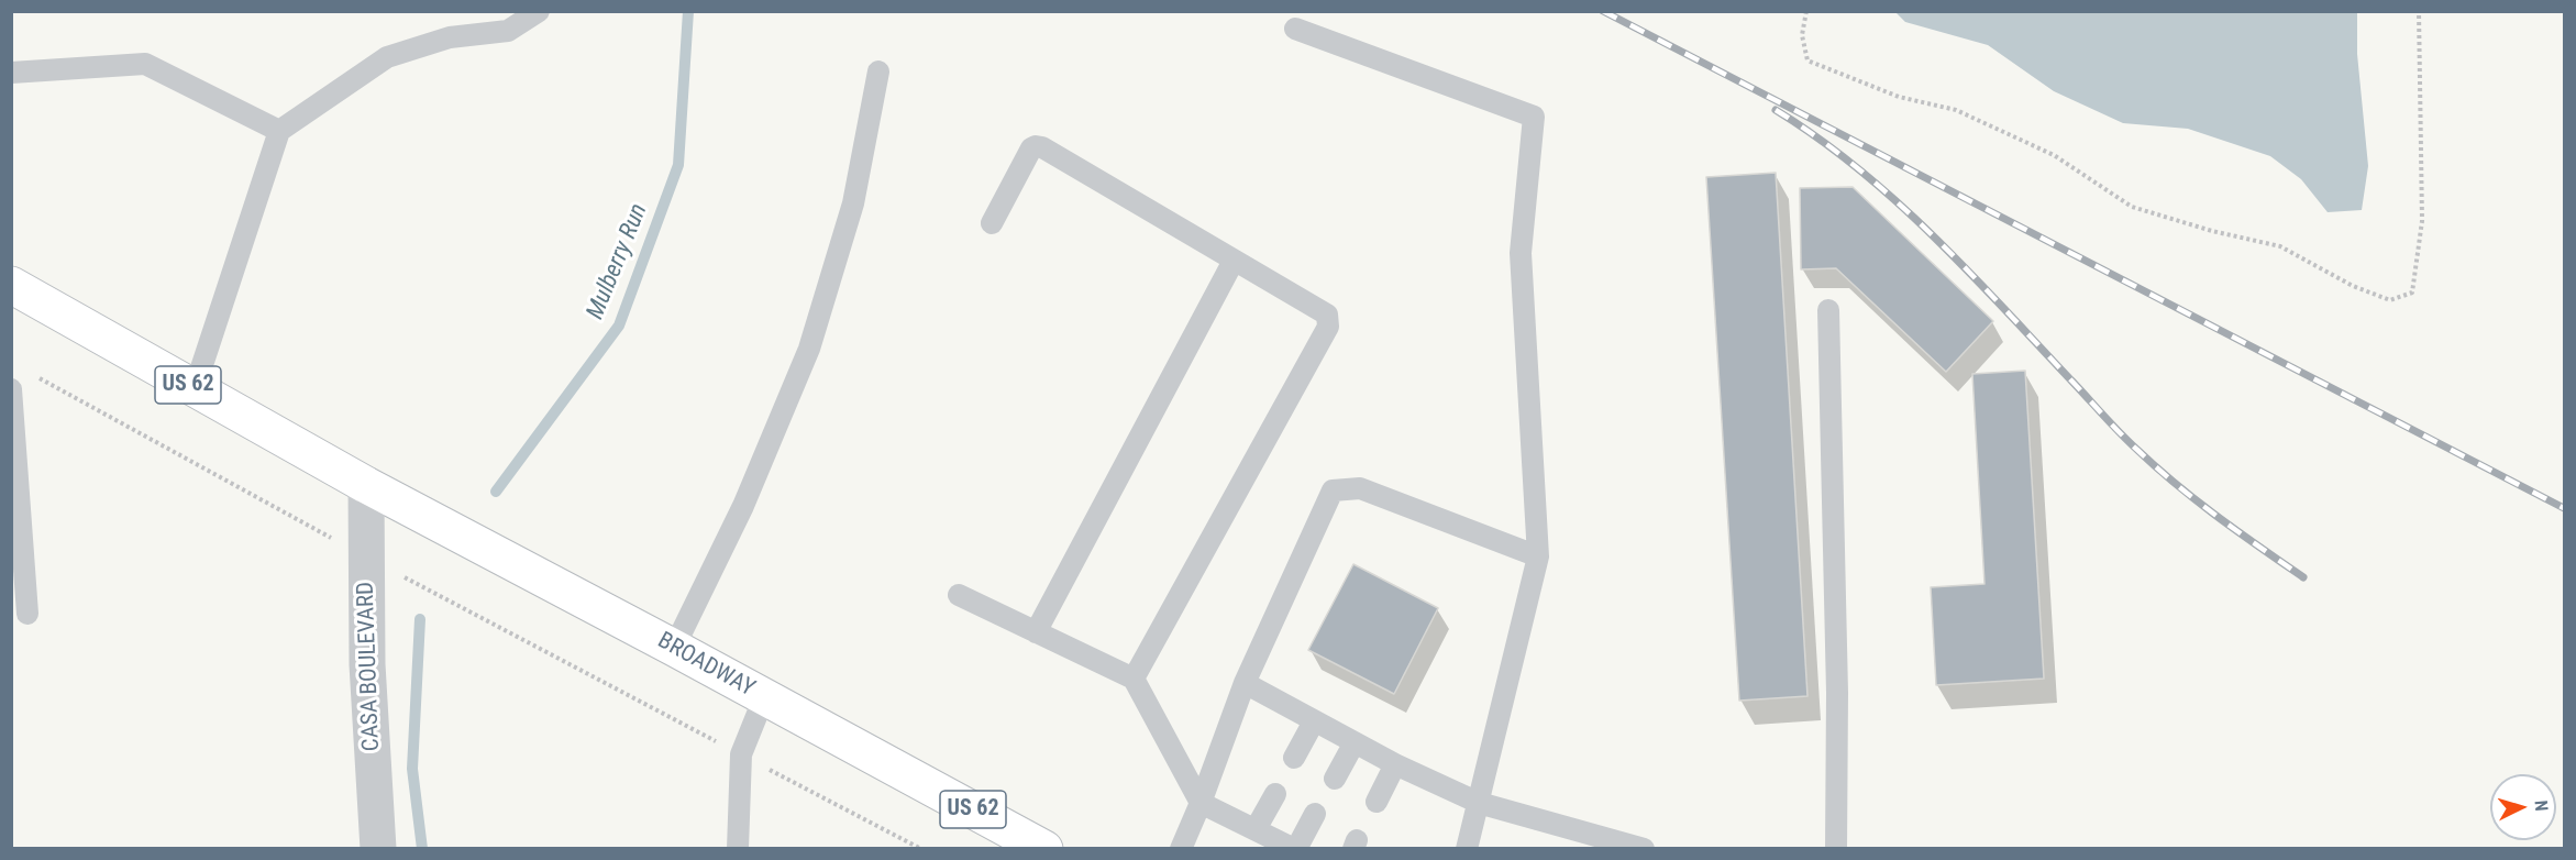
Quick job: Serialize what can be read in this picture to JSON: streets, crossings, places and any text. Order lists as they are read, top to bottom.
{
  "streets": {
    "main road": ["US 62", "BROADWAY"],
    "street": ["CASA BOULEVARD"]
  },
  "crossings": [
    ["US 62", "BROADWAY"],
    ["US 62", "CASA BOULEVARD"],
    ["BROADWAY", "CASA BOULEVARD"]
  ],
  "water": ["Mulberry Run"],
  "north": "right"
}
